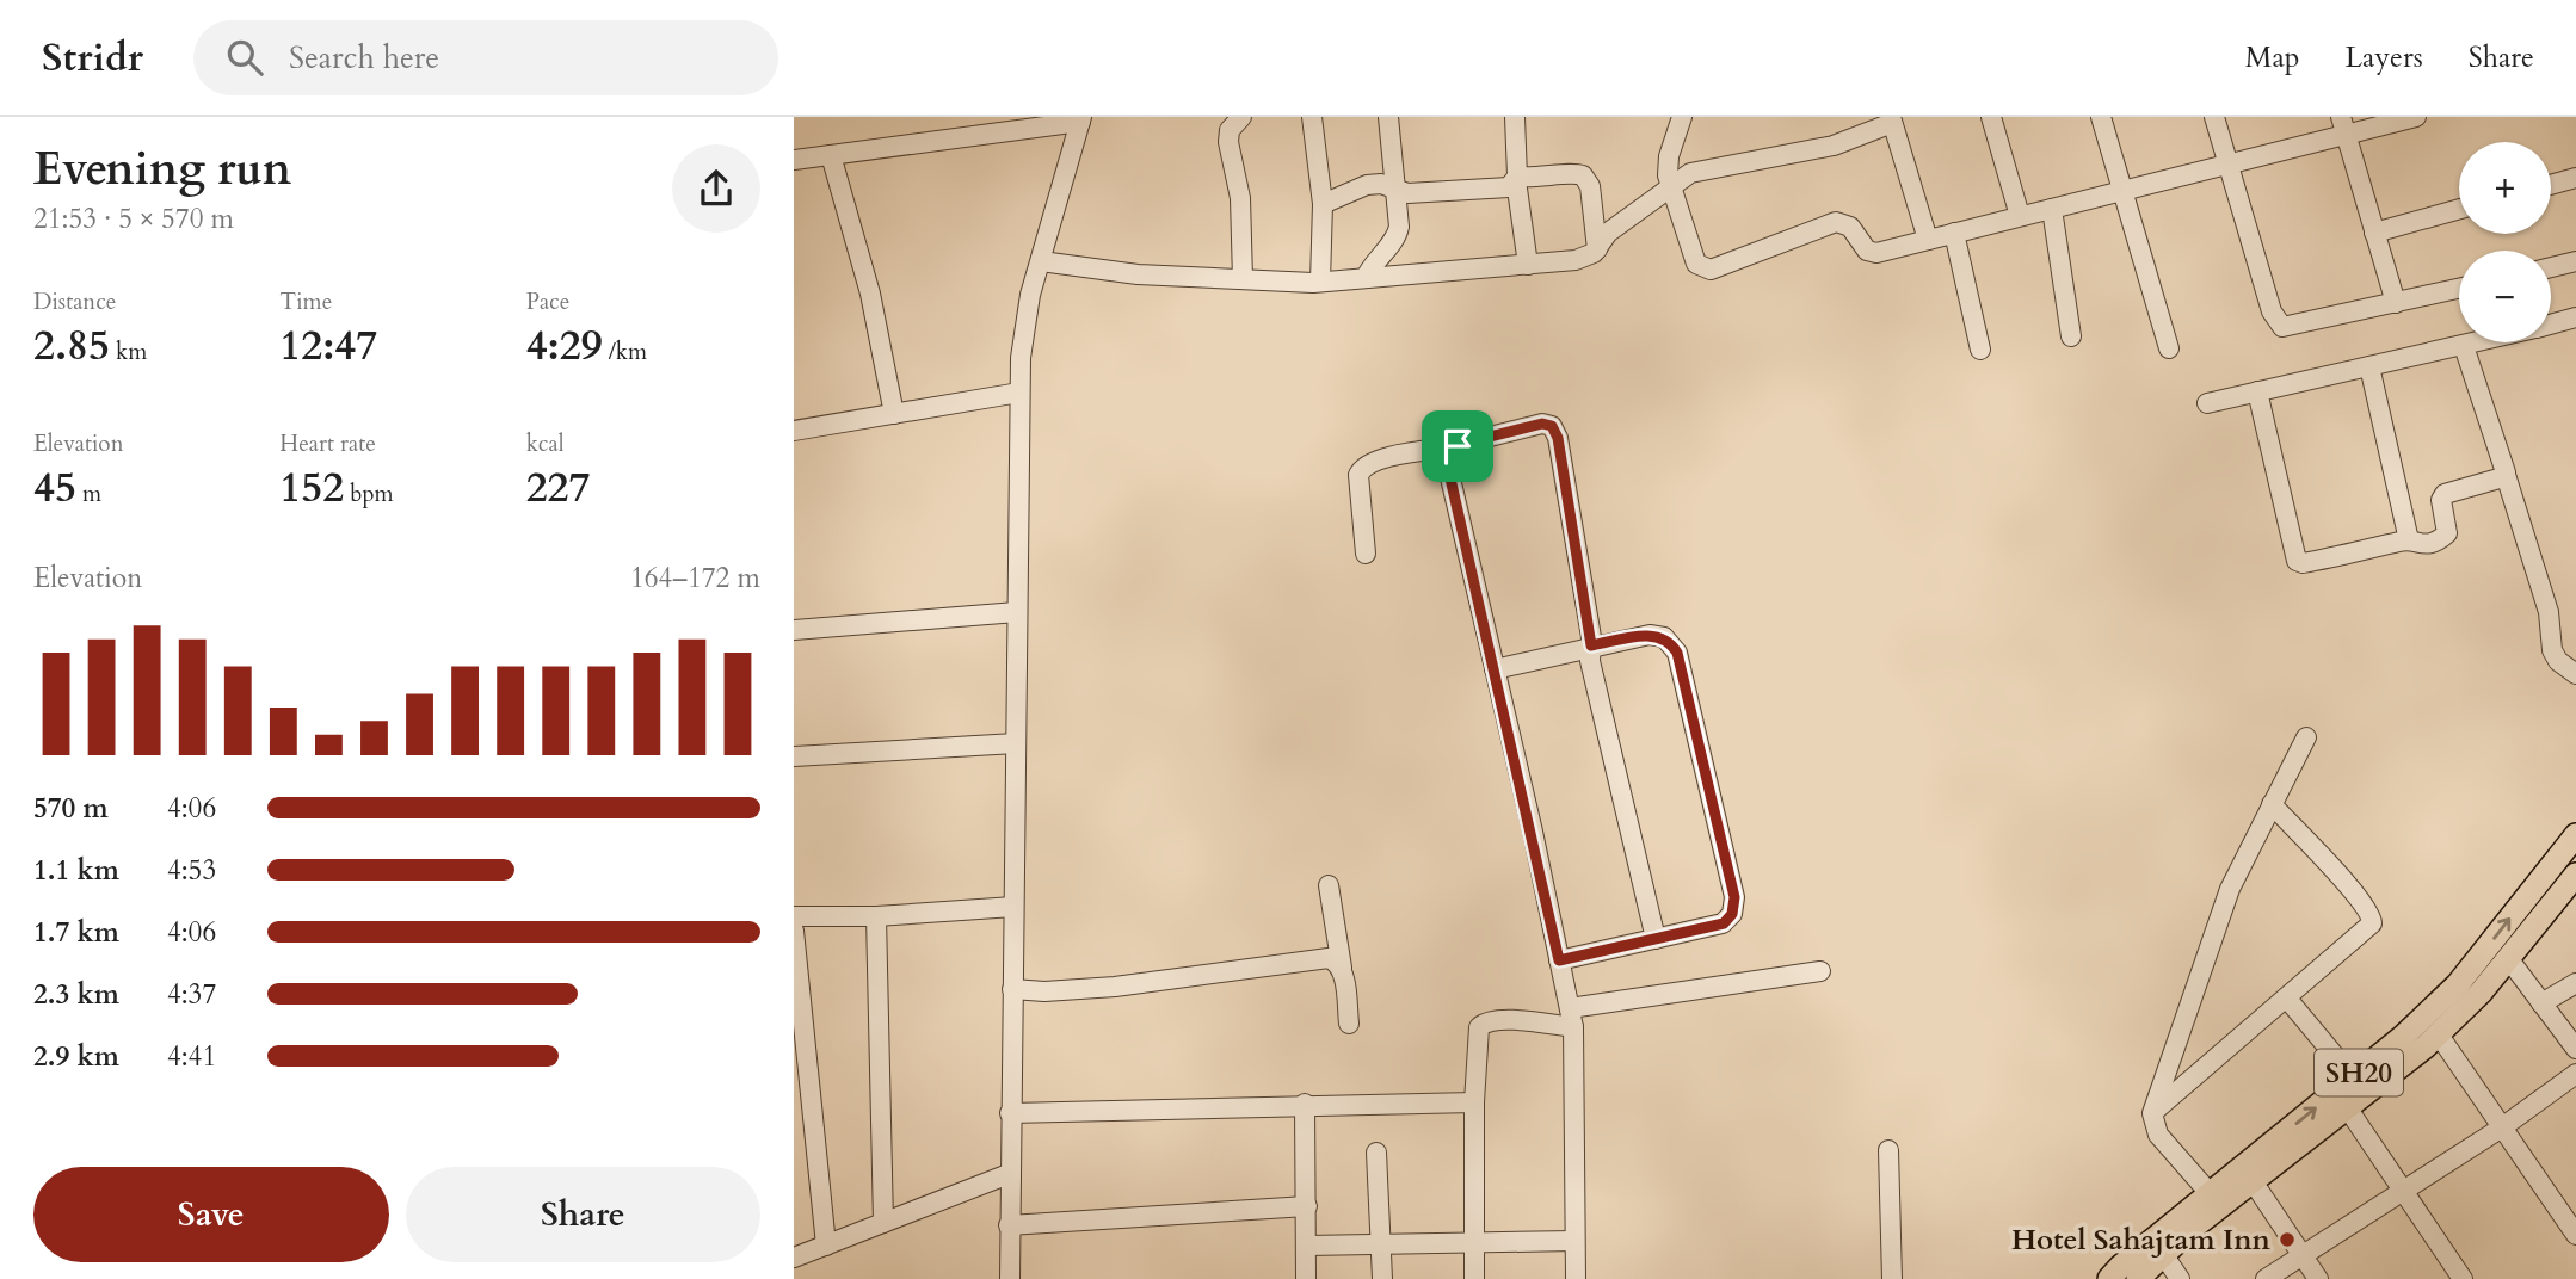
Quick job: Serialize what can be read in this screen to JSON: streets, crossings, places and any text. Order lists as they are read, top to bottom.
{
  "streets": {
    "main road": ["SH20"]
  },
  "places": ["Hotel Sahajtam Inn"],
  "page": {
    "header": "Stridr",
    "search": "Search here",
    "nav": ["Map", "Layers", "Share"],
    "heading": ["Evening run", "21:53 · 5 × 570 m"],
    "map_buttons": ["+", "−"],
    "stats": [
      ["Distance", "2.85 km"],
      ["Time", "12:47"],
      ["Pace", "4:29 /km"],
      ["Elevation", "45 m"],
      ["Heart rate", "152 bpm"],
      ["kcal", "227"]
    ],
    "chart": ["Elevation", "164–172 m"],
    "list": [
      {
        "name": "570 m",
        "note": "4:06"
      },
      {
        "name": "1.1 km",
        "note": "4:53"
      },
      {
        "name": "1.7 km",
        "note": "4:06"
      },
      {
        "name": "2.3 km",
        "note": "4:37"
      },
      {
        "name": "2.9 km",
        "note": "4:41"
      }
    ],
    "buttons": ["Save", "Share"]
  }
}
